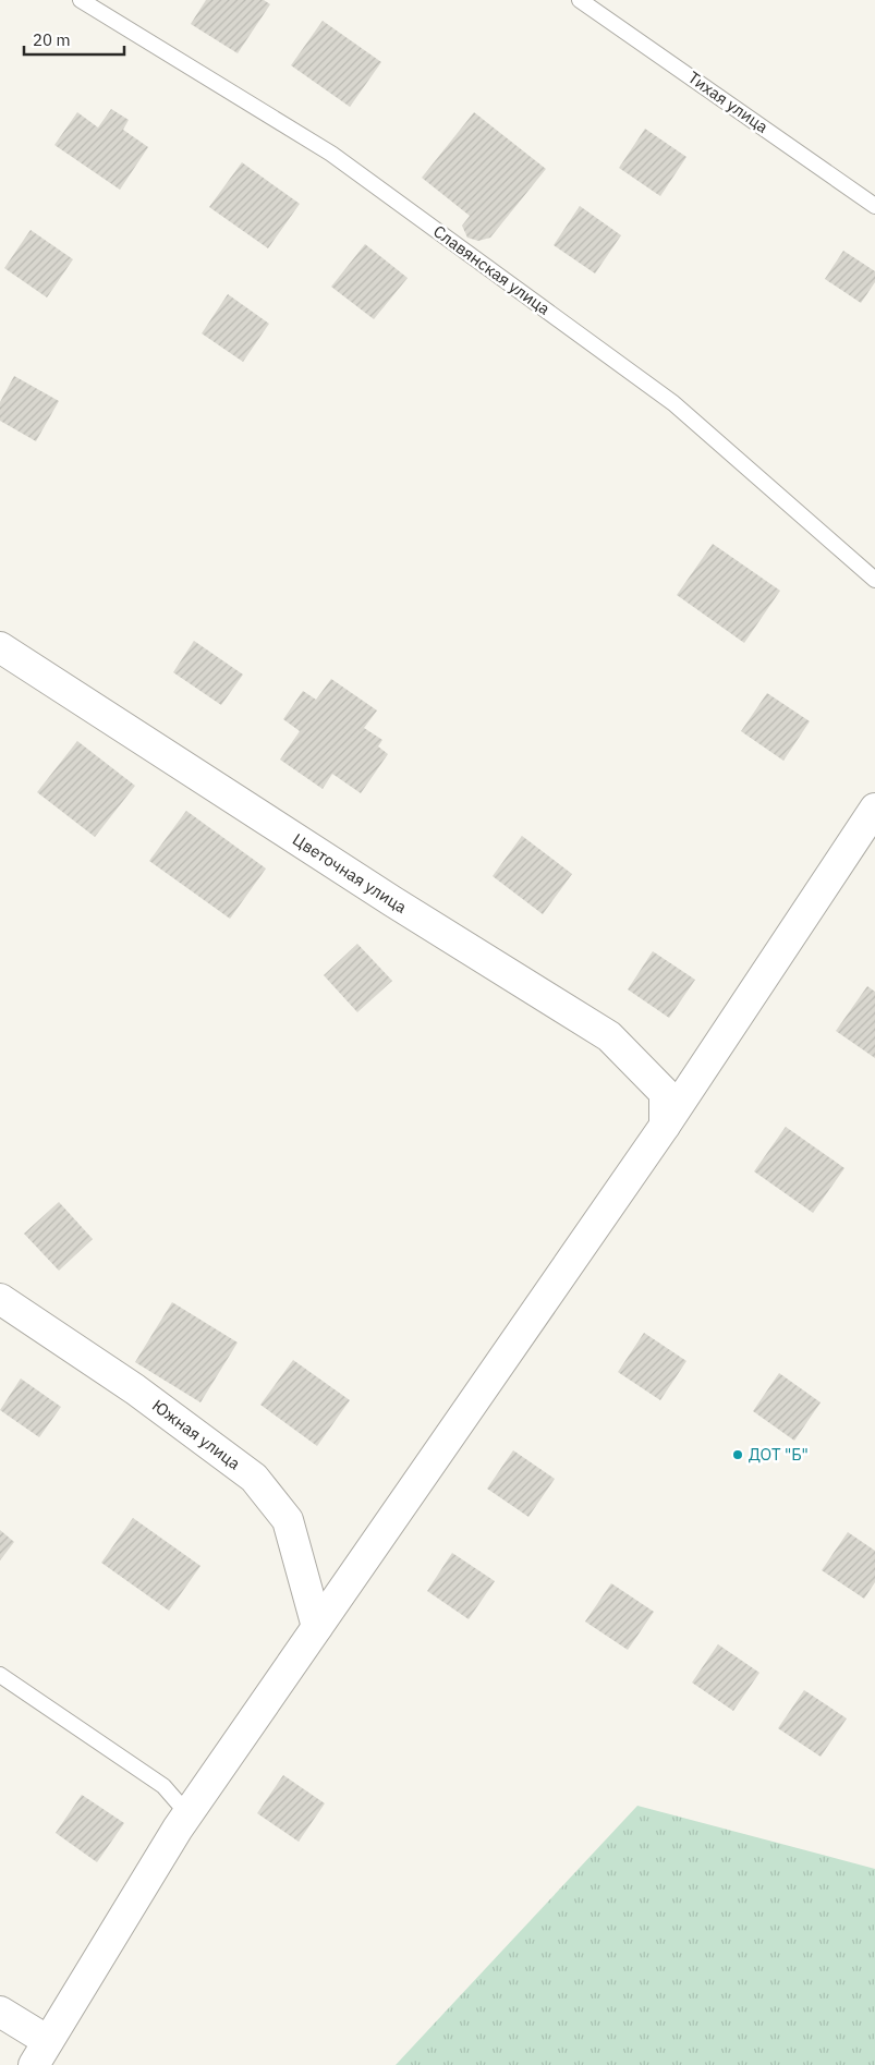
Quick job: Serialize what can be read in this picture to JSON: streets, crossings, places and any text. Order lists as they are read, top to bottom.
{
  "streets": {
    "street": ["Цветочная улица", "Южная улица"],
    "lane": ["Тихая улица", "Славянская улица"]
  },
  "places": ["ДОТ \"Б\""],
  "scale_bar": "20 m"
}
